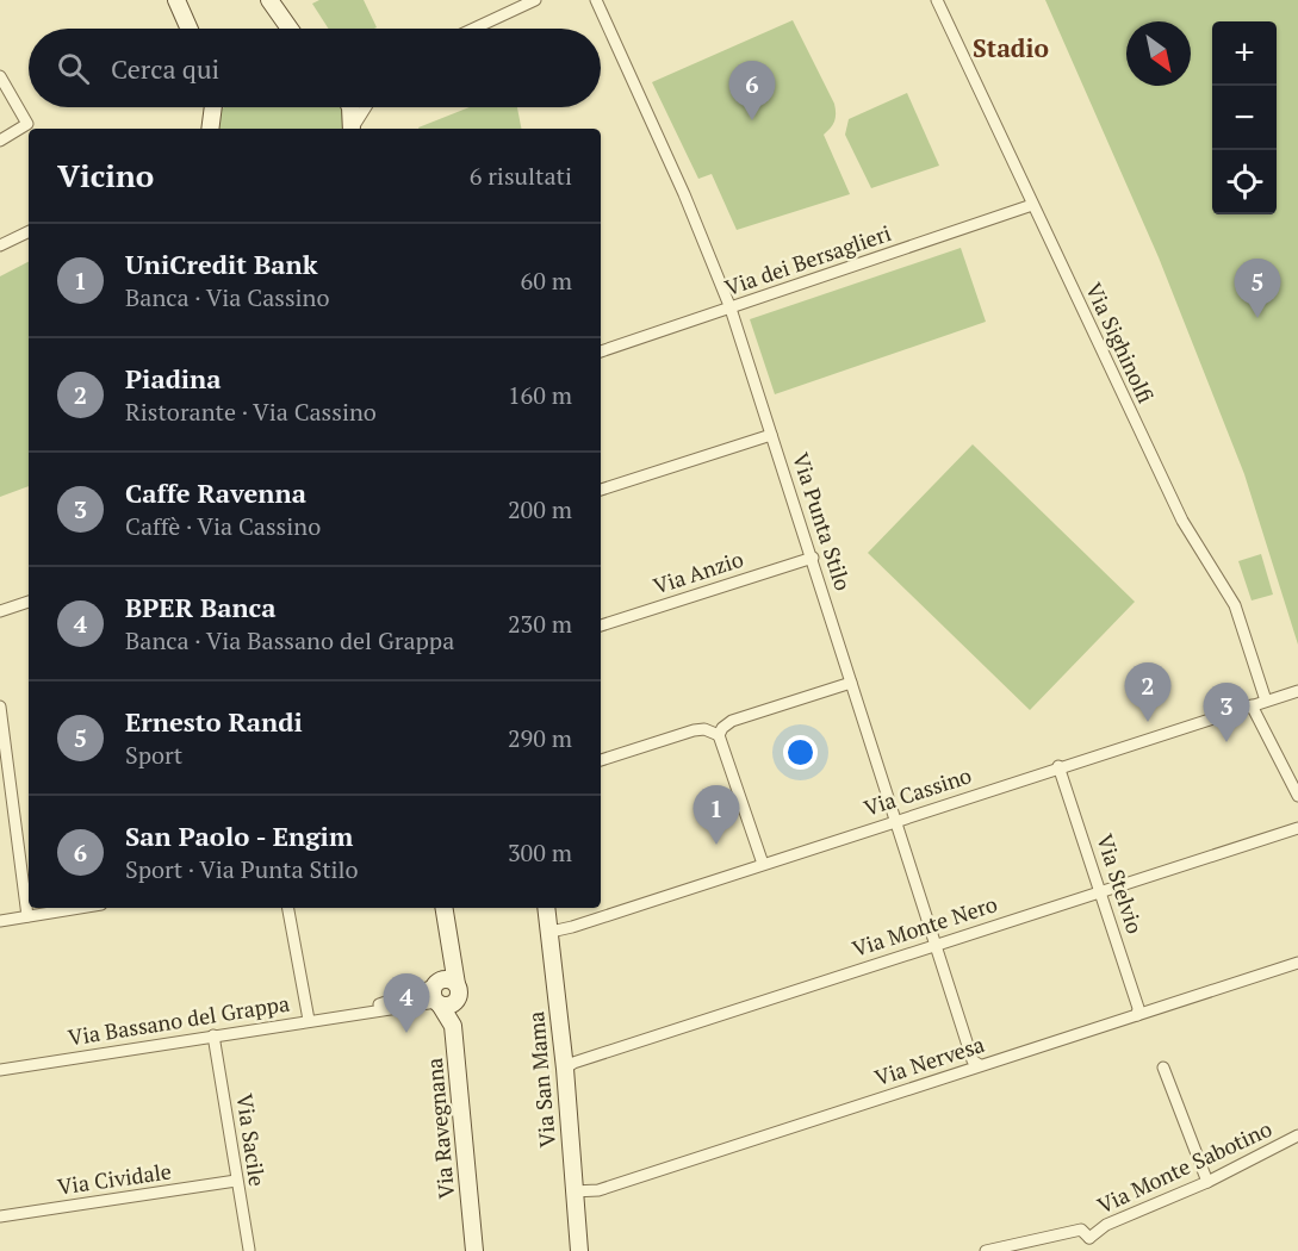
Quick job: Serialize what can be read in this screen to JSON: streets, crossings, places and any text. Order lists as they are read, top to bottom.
{
  "streets": {
    "street": [
      "Via dei Bersaglieri",
      "Via Sighinolfi",
      "Via Punta Stilo",
      "Via Anzio",
      "Via Cassino",
      "Via Stelvio",
      "Via Monte Nero",
      "Via Bassano del Grappa",
      "Via Nervesa",
      "Via San Mama",
      "Via Ravegnana",
      "Via Sacile",
      "Via Monte Sabotino",
      "Via Cividale"
    ]
  },
  "crossings": [
    ["Via dei Bersaglieri", "Via Sighinolfi"],
    ["Via dei Bersaglieri", "Via Punta Stilo"],
    ["Via Sighinolfi", "Via Cassino"],
    ["Via Punta Stilo", "Via Anzio"],
    ["Via Punta Stilo", "Via Cassino"],
    ["Via Punta Stilo", "Via Monte Nero"],
    ["Via Punta Stilo", "Via Nervesa"],
    ["Via Cassino", "Via Stelvio"],
    ["Via Cassino", "Via San Mama"],
    ["Via Stelvio", "Via Monte Nero"],
    ["Via Stelvio", "Via Nervesa"],
    ["Via Monte Nero", "Via San Mama"],
    ["Via Bassano del Grappa", "Via Ravegnana"],
    ["Via Bassano del Grappa", "Via Sacile"],
    ["Via Nervesa", "Via San Mama"],
    ["Via Sacile", "Via Cividale"]
  ],
  "districts": ["Stadio"],
  "north": "bottom right",
  "page": {
    "map_buttons": ["+", "−"],
    "search": "Cerca qui",
    "pins": [
      "6",
      "5",
      "2",
      "3",
      "1",
      "4"
    ],
    "heading": ["Vicino", "6 risultati"],
    "list": [
      {
        "mark": "1",
        "name": "UniCredit Bank",
        "note": "Banca · Via Cassino",
        "value": "60 m"
      },
      {
        "mark": "2",
        "name": "Piadina",
        "note": "Ristorante · Via Cassino",
        "value": "160 m"
      },
      {
        "mark": "3",
        "name": "Caffe Ravenna",
        "note": "Caffè · Via Cassino",
        "value": "200 m"
      },
      {
        "mark": "4",
        "name": "BPER Banca",
        "note": "Banca · Via Bassano del Grappa",
        "value": "230 m"
      },
      {
        "mark": "5",
        "name": "Ernesto Randi",
        "note": "Sport",
        "value": "290 m"
      },
      {
        "mark": "6",
        "name": "San Paolo - Engim",
        "note": "Sport · Via Punta Stilo",
        "value": "300 m"
      }
    ]
  }
}
